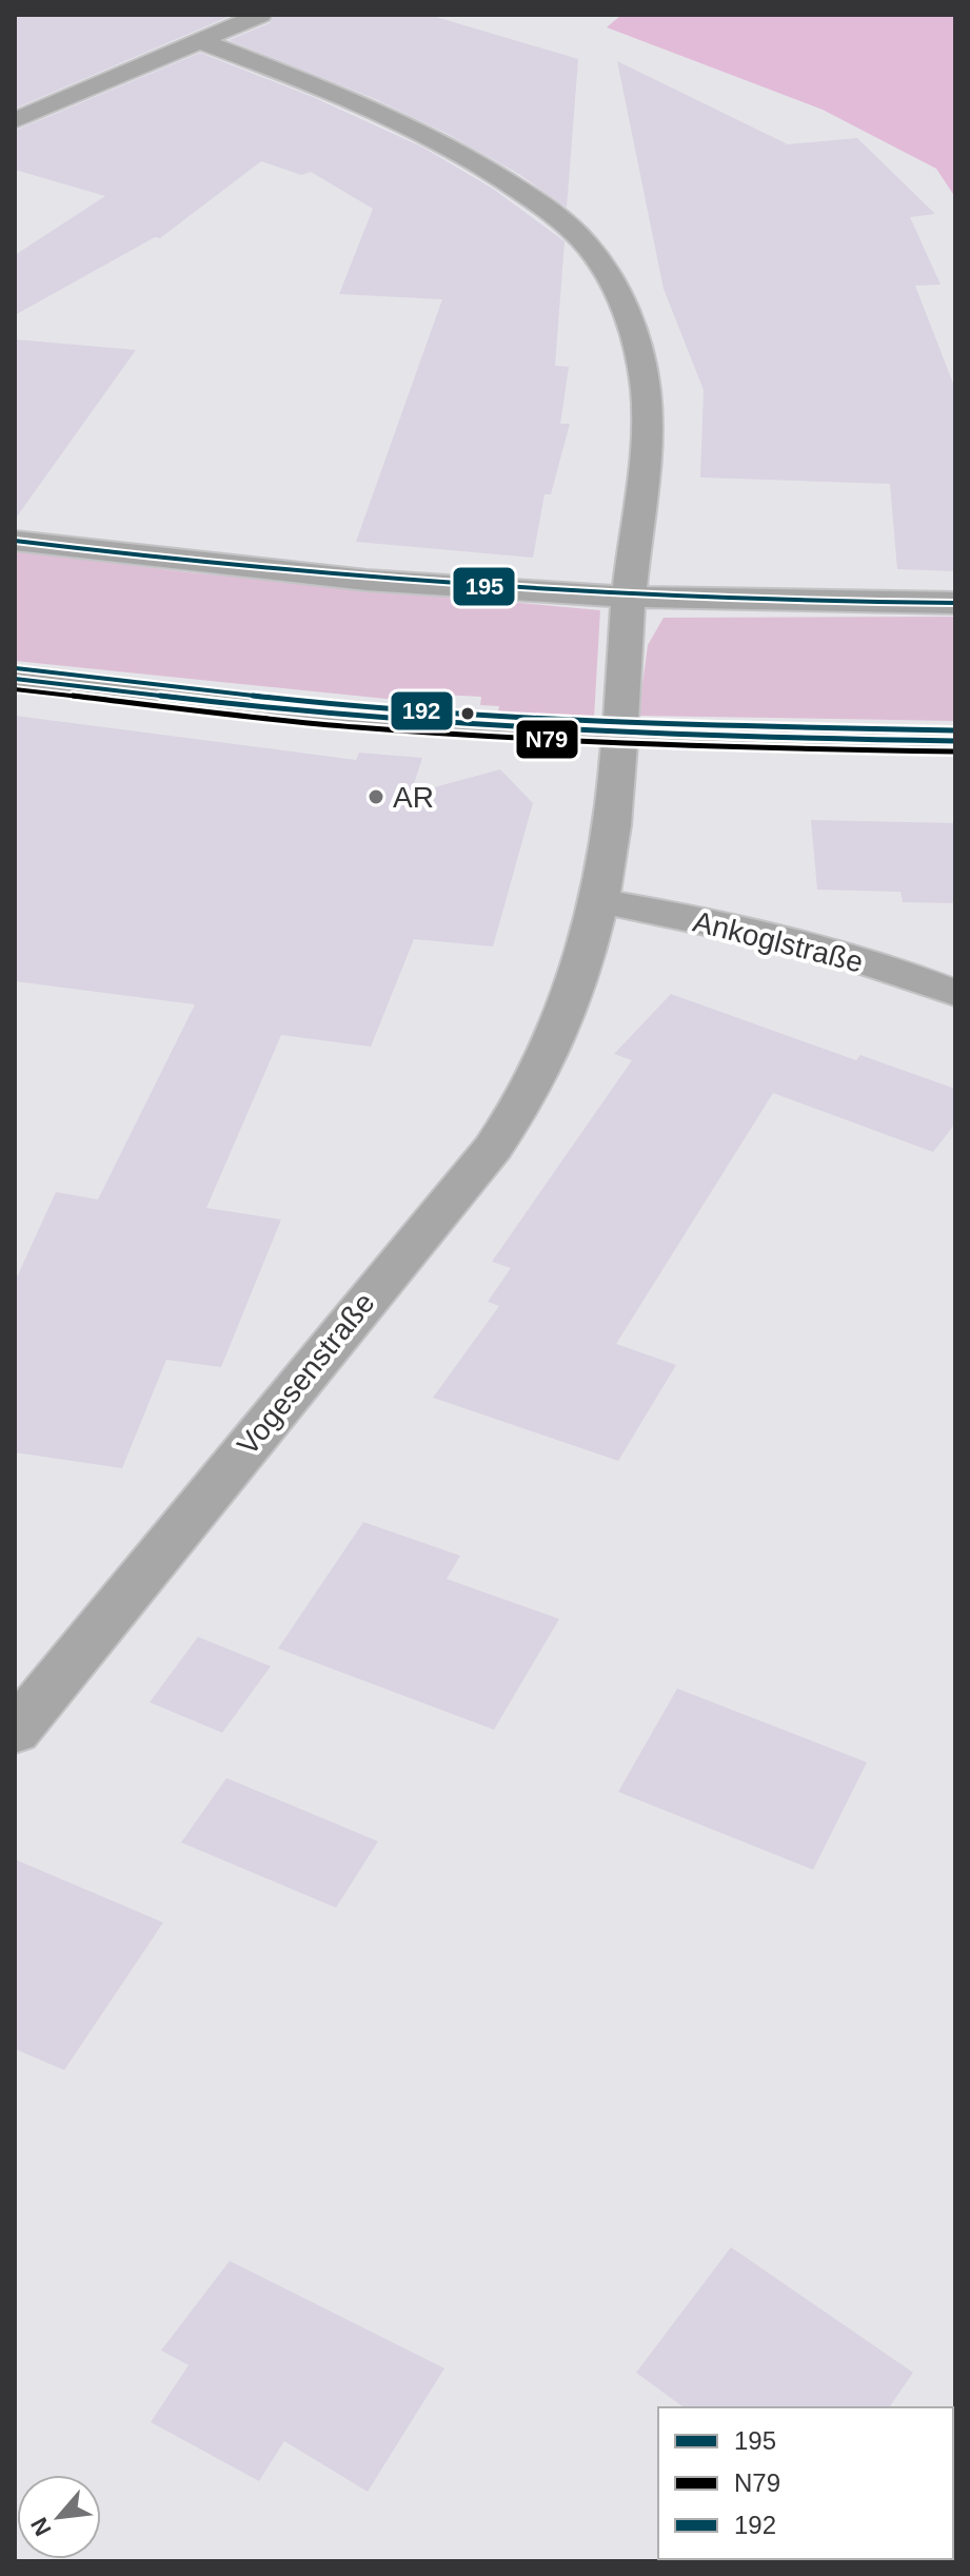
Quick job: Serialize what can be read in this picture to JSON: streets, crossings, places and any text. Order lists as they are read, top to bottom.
{
  "streets": {
    "street": ["Ankoglstraße", "Vogesenstraße"]
  },
  "crossings": [
    ["Ankoglstraße", "Vogesenstraße"]
  ],
  "places": ["AR"],
  "lines": ["transit line 195", "transit line 192", "transit line N79"],
  "legend": ["195", "N79", "192"],
  "north": "bottom left"
}
